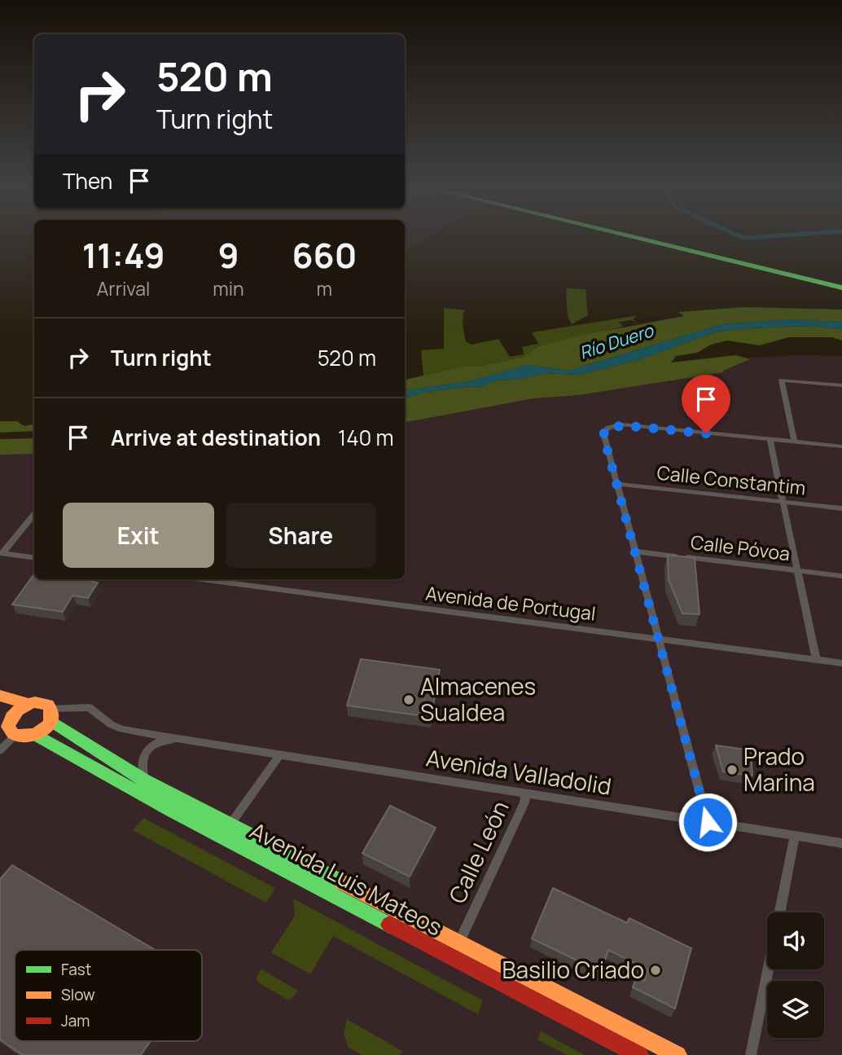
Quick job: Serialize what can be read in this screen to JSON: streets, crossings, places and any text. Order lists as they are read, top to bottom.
{
  "streets": {
    "main road": ["Avenida Luis Mateos"],
    "street": [
      "Calle Constantim",
      "Calle Póvoa",
      "Avenida de Portugal",
      "Avenida Valladolid",
      "Calle León"
    ]
  },
  "crossings": [
    ["Avenida Valladolid", "Calle León"],
    ["Avenida Valladolid", "Avenida Luis Mateos"],
    ["Calle León", "Avenida Luis Mateos"]
  ],
  "water": ["Río Duero"],
  "places": ["Almacenes Sualdea", "Prado Marina", "Basilio Criado"],
  "legend": ["Fast", "Slow", "Jam"],
  "page": {
    "turn": ["520 m", "Turn right"],
    "then": "Then",
    "eta": [
      "11:49",
      "Arrival",
      "9",
      "min",
      "660",
      "m"
    ],
    "list": [
      {
        "name": "Turn right",
        "value": "520 m"
      },
      {
        "name": "Arrive at destination",
        "value": "140 m"
      }
    ],
    "buttons": ["Exit", "Share"]
  }
}
